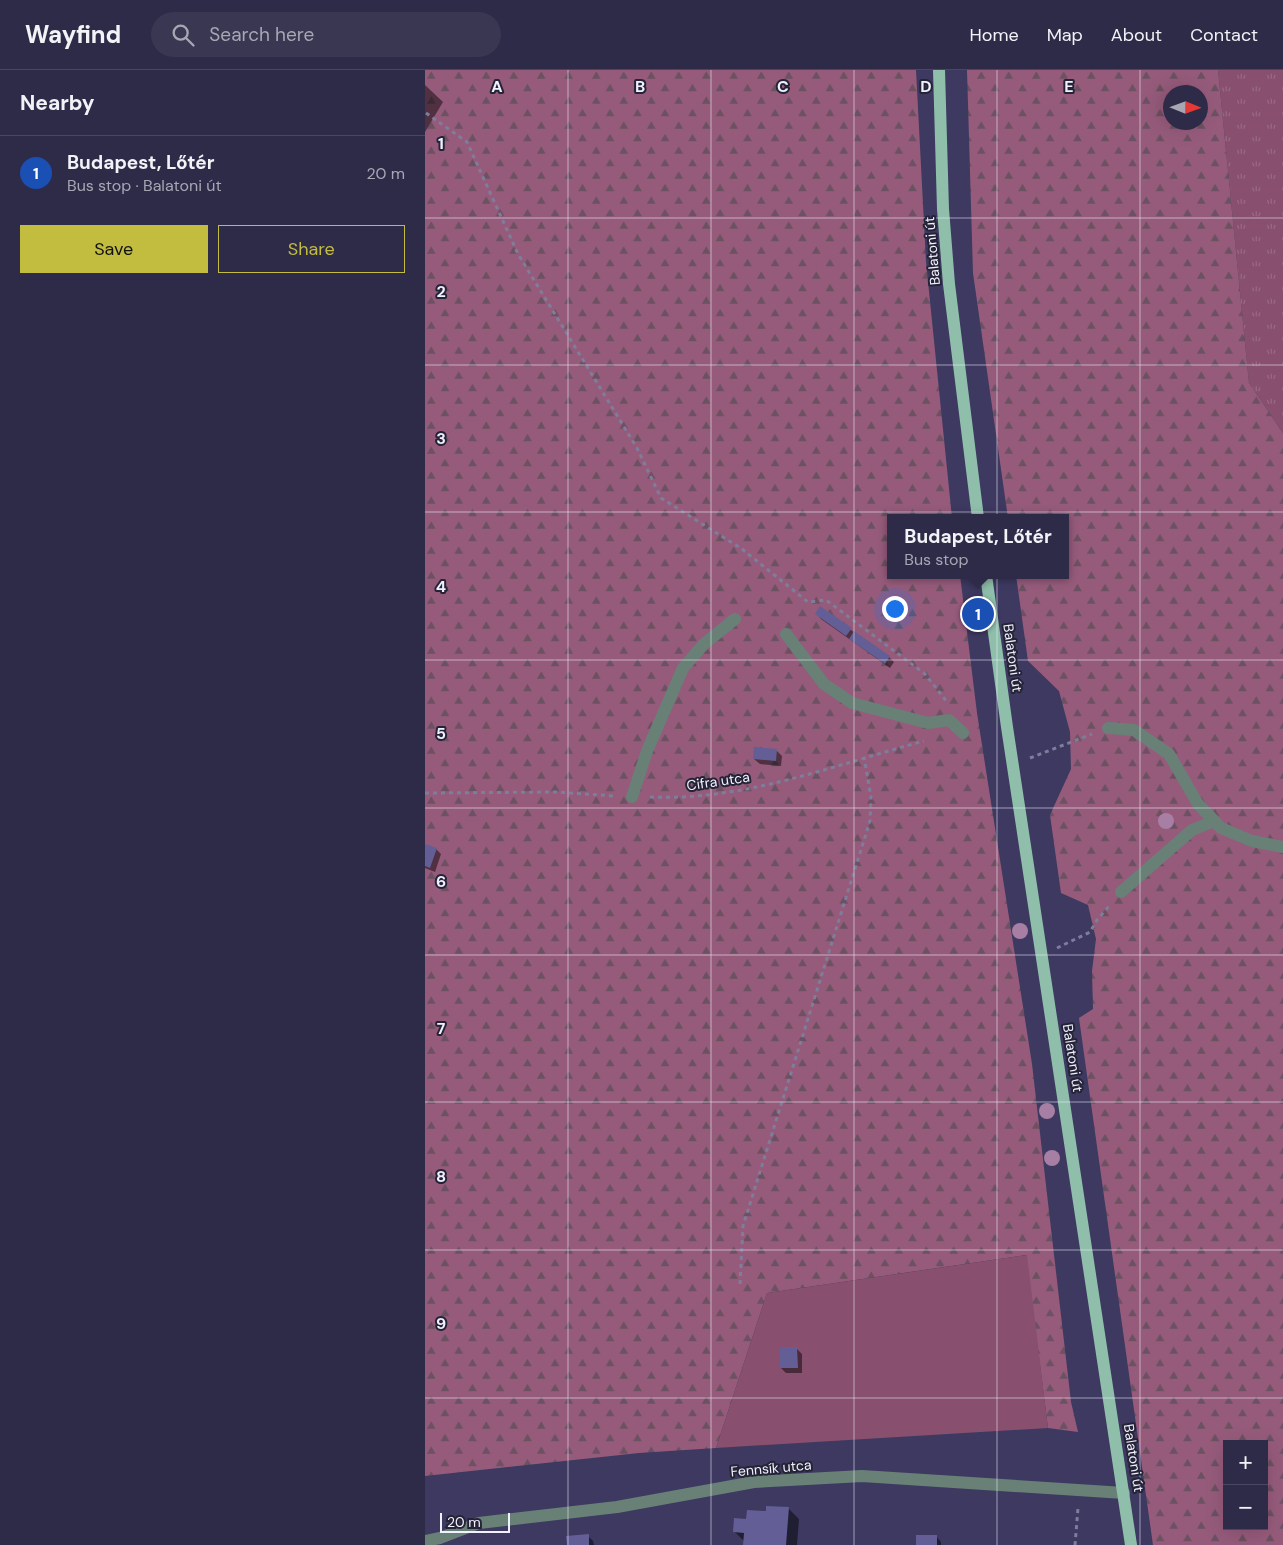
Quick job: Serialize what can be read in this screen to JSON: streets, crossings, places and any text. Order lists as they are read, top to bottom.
{
  "streets": {
    "main road": ["Balatoni út"],
    "street": ["Fennsík utca"],
    "path": ["Cifra utca"]
  },
  "crossings": [
    ["Balatoni út", "Fennsík utca"]
  ],
  "scale_bar": "20 m",
  "north": "right",
  "page": {
    "header": "Wayfind",
    "search": "Search here",
    "nav": [
      "Home",
      "Map",
      "About",
      "Contact"
    ],
    "heading": "Nearby",
    "list": [
      {
        "mark": "1",
        "name": "Budapest, Lőtér",
        "note": "Bus stop · Balatoni út",
        "value": "20 m"
      }
    ],
    "buttons": ["Save", "Share"],
    "popup": ["Budapest, Lőtér", "Bus stop"],
    "pins": "1",
    "map_buttons": ["+", "−"],
    "scale": "20 m"
  },
  "grid": {
    "columns": [
      "A",
      "B",
      "C",
      "D",
      "E"
    ],
    "rows": [
      "1",
      "2",
      "3",
      "4",
      "5",
      "6",
      "7",
      "8",
      "9"
    ]
  }
}
